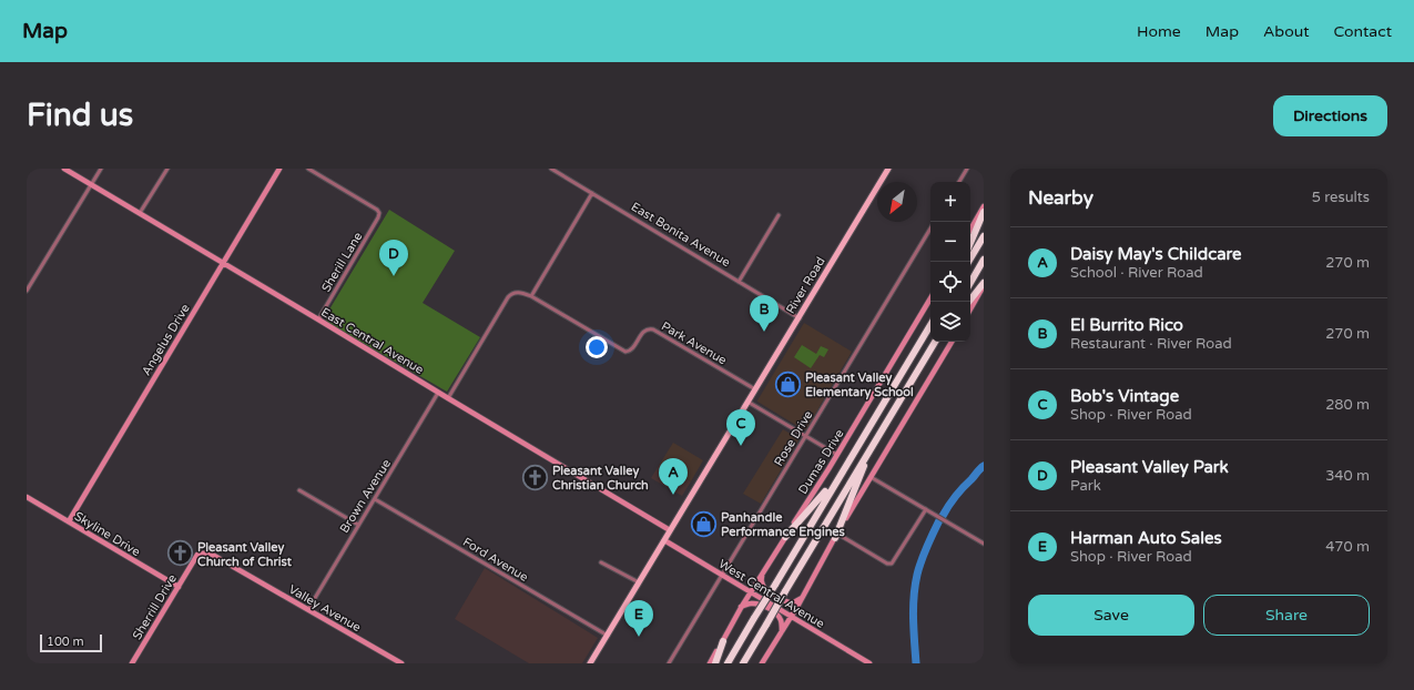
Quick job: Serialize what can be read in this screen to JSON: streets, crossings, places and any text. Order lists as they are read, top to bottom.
{
  "streets": {
    "main road": ["River Road"],
    "street": [
      "East Bonita Avenue",
      "Sherill Lane",
      "Angelus Drive",
      "East Central Avenue",
      "Park Avenue",
      "Rose Drive",
      "Dumas Drive",
      "Brown Avenue",
      "Skyline Drive",
      "Ford Avenue",
      "West Central Avenue",
      "Sherrill Drive",
      "Valley Avenue"
    ]
  },
  "crossings": [
    ["East Bonita Avenue", "River Road"],
    ["Sherill Lane", "East Central Avenue"],
    ["River Road", "East Central Avenue"],
    ["River Road", "Park Avenue"],
    ["River Road", "Ford Avenue"],
    ["River Road", "West Central Avenue"],
    ["Angelus Drive", "East Central Avenue"],
    ["Angelus Drive", "Skyline Drive"],
    ["East Central Avenue", "Park Avenue"],
    ["East Central Avenue", "Brown Avenue"],
    ["Rose Drive", "West Central Avenue"],
    ["Dumas Drive", "West Central Avenue"],
    ["Brown Avenue", "Ford Avenue"],
    ["Brown Avenue", "Valley Avenue"],
    ["Skyline Drive", "Sherrill Drive"],
    ["Sherrill Drive", "Valley Avenue"]
  ],
  "places": {
    "shop": ["Pleasant Valley Elementary School", "Panhandle Performance Engines"],
    "church": ["Pleasant Valley Christian Church", "Pleasant Valley Church of Christ"]
  },
  "scale_bar": "100 m",
  "north": "bottom left",
  "page": {
    "header": "Map",
    "nav": [
      "Home",
      "Map",
      "About",
      "Contact"
    ],
    "buttons": [
      "Directions",
      ["Save", "Share"]
    ],
    "title": "Find us",
    "heading": ["Nearby", "5 results"],
    "map_buttons": ["+", "−"],
    "list": [
      {
        "mark": "A",
        "name": "Daisy May's Childcare",
        "note": "School · River Road",
        "value": "270 m"
      },
      {
        "mark": "B",
        "name": "El Burrito Rico",
        "note": "Restaurant · River Road",
        "value": "270 m"
      },
      {
        "mark": "C",
        "name": "Bob's Vintage",
        "note": "Shop · River Road",
        "value": "280 m"
      },
      {
        "mark": "D",
        "name": "Pleasant Valley Park",
        "note": "Park",
        "value": "340 m"
      },
      {
        "mark": "E",
        "name": "Harman Auto Sales",
        "note": "Shop · River Road",
        "value": "470 m"
      }
    ],
    "pins": [
      "D",
      "B",
      "C",
      "A",
      "E"
    ],
    "scale": "100 m"
  }
}
